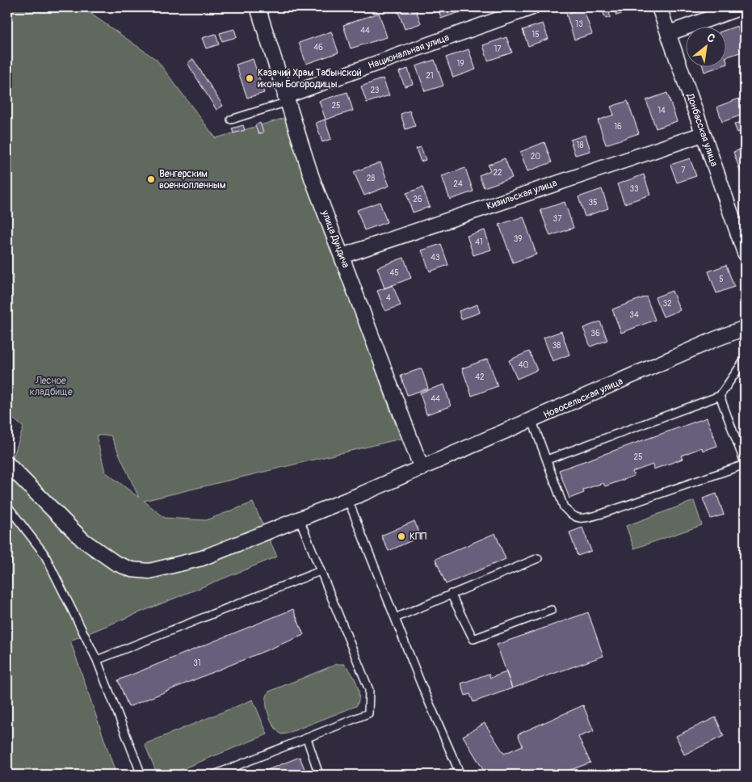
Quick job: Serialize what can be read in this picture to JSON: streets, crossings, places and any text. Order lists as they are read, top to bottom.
{
  "streets": {
    "street": [
      "Национальная улица",
      "Донбасская улица",
      "Кизильская улица",
      "улица Дундича",
      "Новосельская улица"
    ]
  },
  "crossings": [
    ["Национальная улица", "улица Дундича"],
    ["Донбасская улица", "Кизильская улица"],
    ["Кизильская улица", "улица Дундича"],
    ["улица Дундича", "Новосельская улица"]
  ],
  "parks": ["Лесное кладбище"],
  "places": ["Казачий Храм Табынской иконы Богородицы", "Венгерским военнопленным", "КПП"],
  "house_numbers": [
    "13",
    "44",
    "15",
    "46",
    "17",
    "19",
    "21",
    "23",
    "25",
    "14",
    "16",
    "18",
    "20",
    "7",
    "22",
    "28",
    "24",
    "33",
    "26",
    "35",
    "37",
    "39",
    "41",
    "43",
    "45",
    "5",
    "4",
    "32",
    "34",
    "36",
    "38",
    "40",
    "42",
    "44",
    "25",
    "31"
  ],
  "north": "top right"
}
